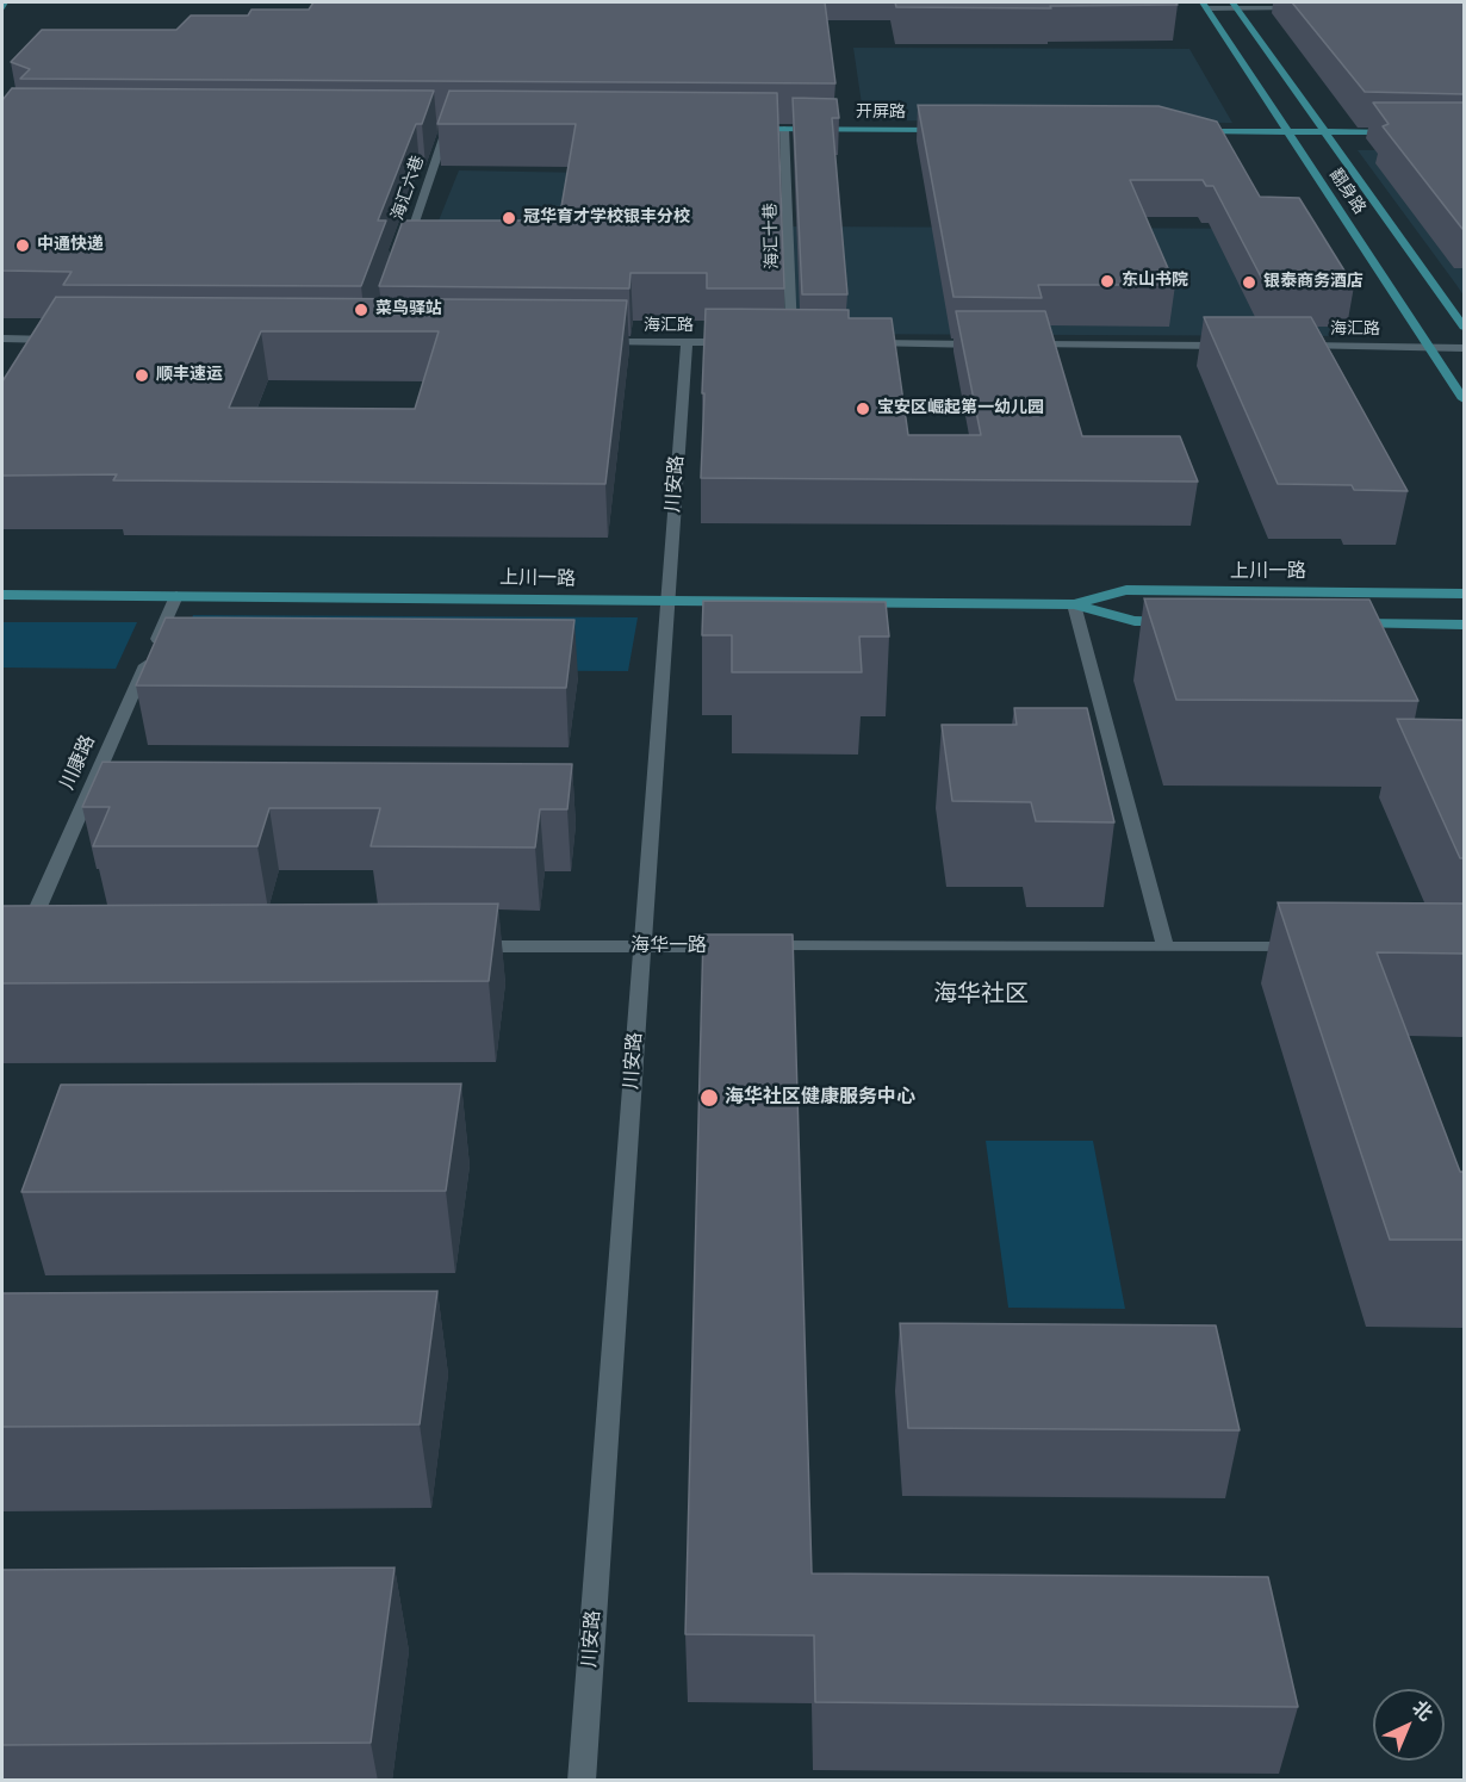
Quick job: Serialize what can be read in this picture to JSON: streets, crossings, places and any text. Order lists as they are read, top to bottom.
{
  "streets": {
    "main road": ["开屏路", "翻身路", "上川一路"],
    "street": [
      "海汇六巷",
      "海汇十巷",
      "海汇路",
      "川安路",
      "川康路",
      "海华一路"
    ]
  },
  "crossings": [
    ["开屏路", "海汇十巷"],
    ["翻身路", "海汇路"],
    ["海汇路", "川安路"],
    ["川安路", "上川一路"],
    ["川安路", "海华一路"],
    ["上川一路", "川康路"]
  ],
  "districts": ["海华社区"],
  "places": [
    "冠华育才学校银丰分校",
    "中通快递",
    "东山书院",
    "银泰商务酒店",
    "菜鸟驿站",
    "顺丰速运",
    "宝安区崛起第一幼儿园",
    "海华社区健康服务中心"
  ],
  "north": "top right"
}
